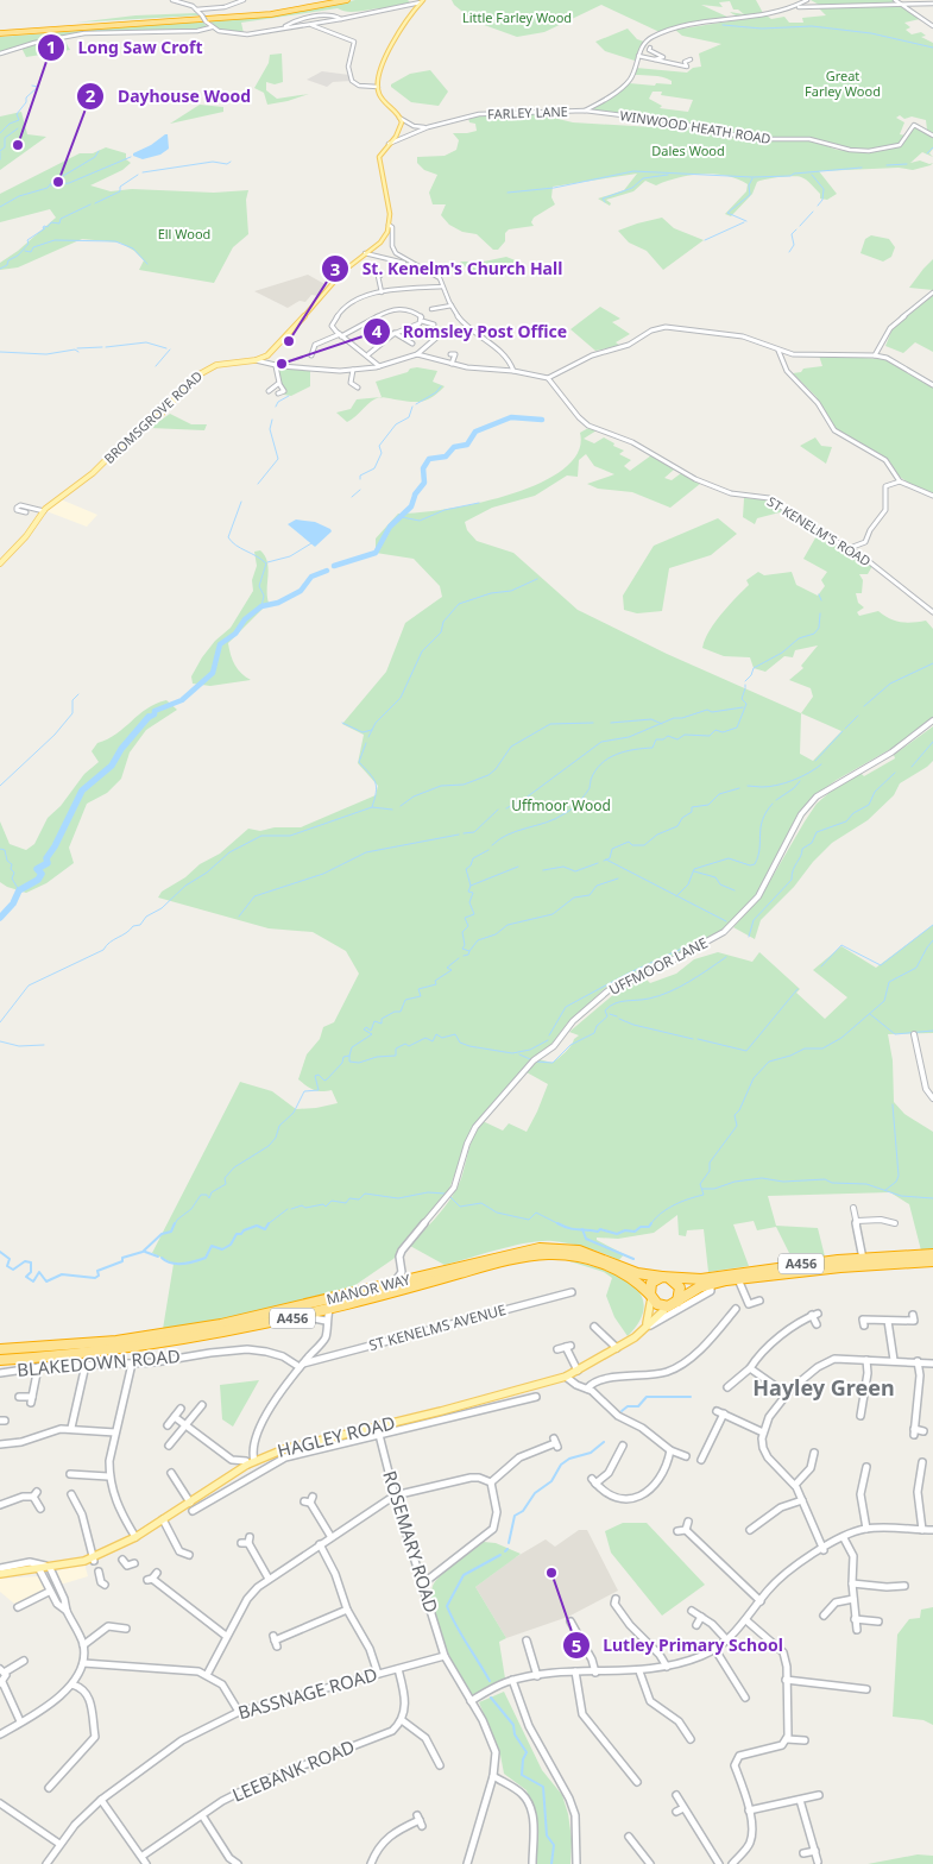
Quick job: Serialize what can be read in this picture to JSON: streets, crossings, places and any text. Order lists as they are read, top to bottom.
{
  "streets": {
    "highway": ["A456", "MANOR WAY"],
    "main road": ["BROMSGROVE ROAD", "HAGLEY ROAD"],
    "street": [
      "FARLEY LANE",
      "WINWOOD HEATH ROAD",
      "ST KENELM'S ROAD",
      "UFFMOOR LANE",
      "ST KENELMS AVENUE",
      "BLAKEDOWN ROAD",
      "ROSEMARY ROAD",
      "BASSNAGE ROAD",
      "LEEBANK ROAD"
    ]
  },
  "crossings": [
    ["FARLEY LANE", "WINWOOD HEATH ROAD"],
    ["UFFMOOR LANE", "MANOR WAY"],
    ["A456", "MANOR WAY"],
    ["A456", "HAGLEY ROAD"],
    ["MANOR WAY", "HAGLEY ROAD"],
    ["ST KENELMS AVENUE", "BLAKEDOWN ROAD"],
    ["HAGLEY ROAD", "ROSEMARY ROAD"],
    ["ROSEMARY ROAD", "BASSNAGE ROAD"]
  ],
  "districts": ["Hayley Green"],
  "parks": [
    "Little Farley Wood",
    "Great Farley Wood",
    "Dales Wood",
    "Ell Wood",
    "Uffmoor Wood"
  ],
  "places": [
    "Long Saw Croft",
    "Dayhouse Wood",
    "St. Kenelm's Church Hall",
    "Romsley Post Office",
    "Lutley Primary School"
  ]
}
